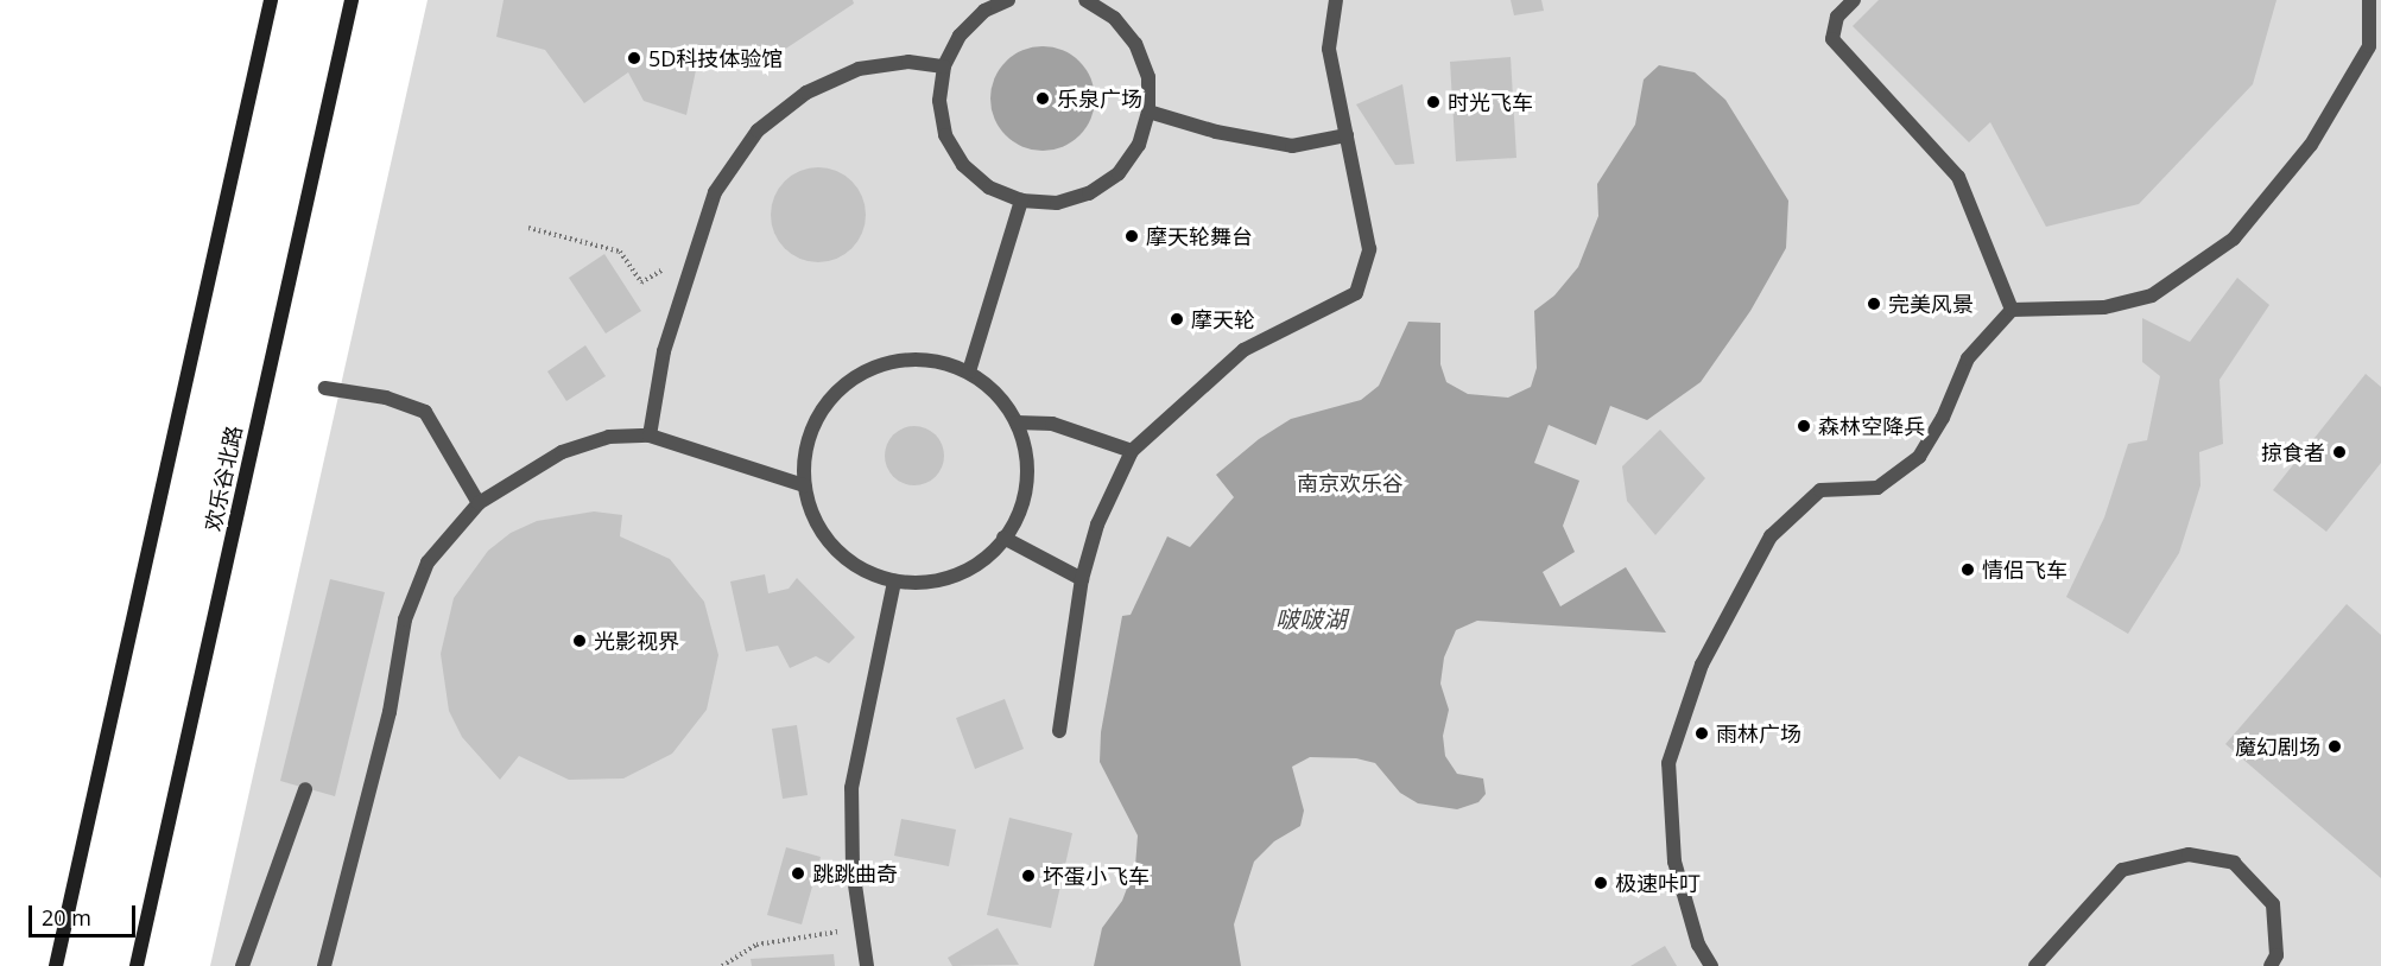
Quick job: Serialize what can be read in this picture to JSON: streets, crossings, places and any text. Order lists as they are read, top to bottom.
{
  "streets": {
    "main road": ["欢乐谷北路"]
  },
  "water": ["啵啵湖"],
  "parks": ["南京欢乐谷"],
  "places": [
    "5D科技体验馆",
    "乐泉广场",
    "时光飞车",
    "摩天轮舞台",
    "完美风景",
    "摩天轮",
    "森林空降兵",
    "掠食者",
    "情侣飞车",
    "光影视界",
    "雨林广场",
    "魔幻剧场",
    "跳跳曲奇",
    "坏蛋小飞车",
    "极速咔叮"
  ],
  "scale_bar": "20 m"
}
